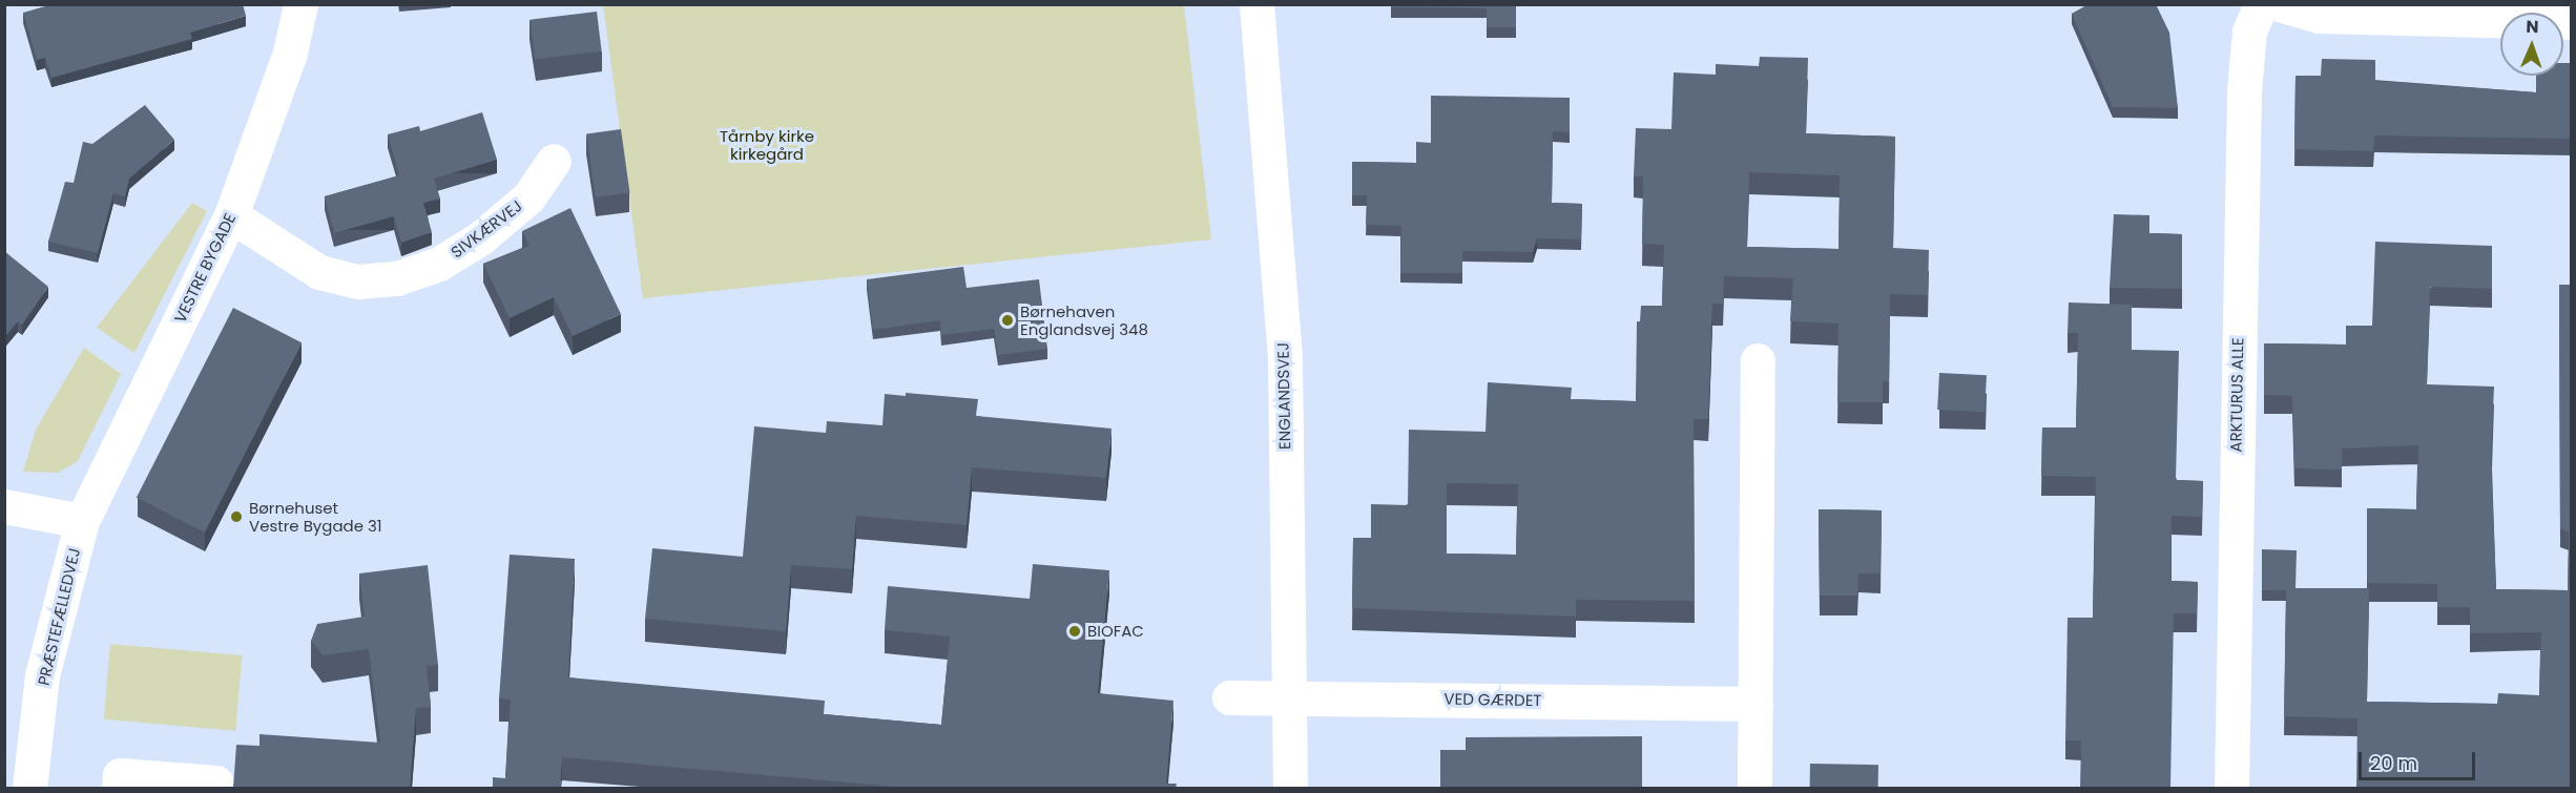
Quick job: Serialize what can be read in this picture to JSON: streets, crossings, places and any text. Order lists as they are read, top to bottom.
{
  "streets": {
    "street": [
      "SIVKÆRVEJ",
      "VESTRE BYGADE",
      "ARKTURUS ALLE",
      "ENGLANDSVEJ",
      "PRÆSTEFÆLLEDVEJ",
      "VED GÆRDET"
    ]
  },
  "crossings": [
    ["SIVKÆRVEJ", "VESTRE BYGADE"],
    ["VESTRE BYGADE", "PRÆSTEFÆLLEDVEJ"],
    ["ENGLANDSVEJ", "VED GÆRDET"]
  ],
  "parks": ["Tårnby kirke kirkegård"],
  "places": ["Børnehaven Englandsvej 348", "Børnehuset Vestre Bygade 31", "BIOFAC"],
  "scale_bar": "20 m",
  "north": "top"
}
